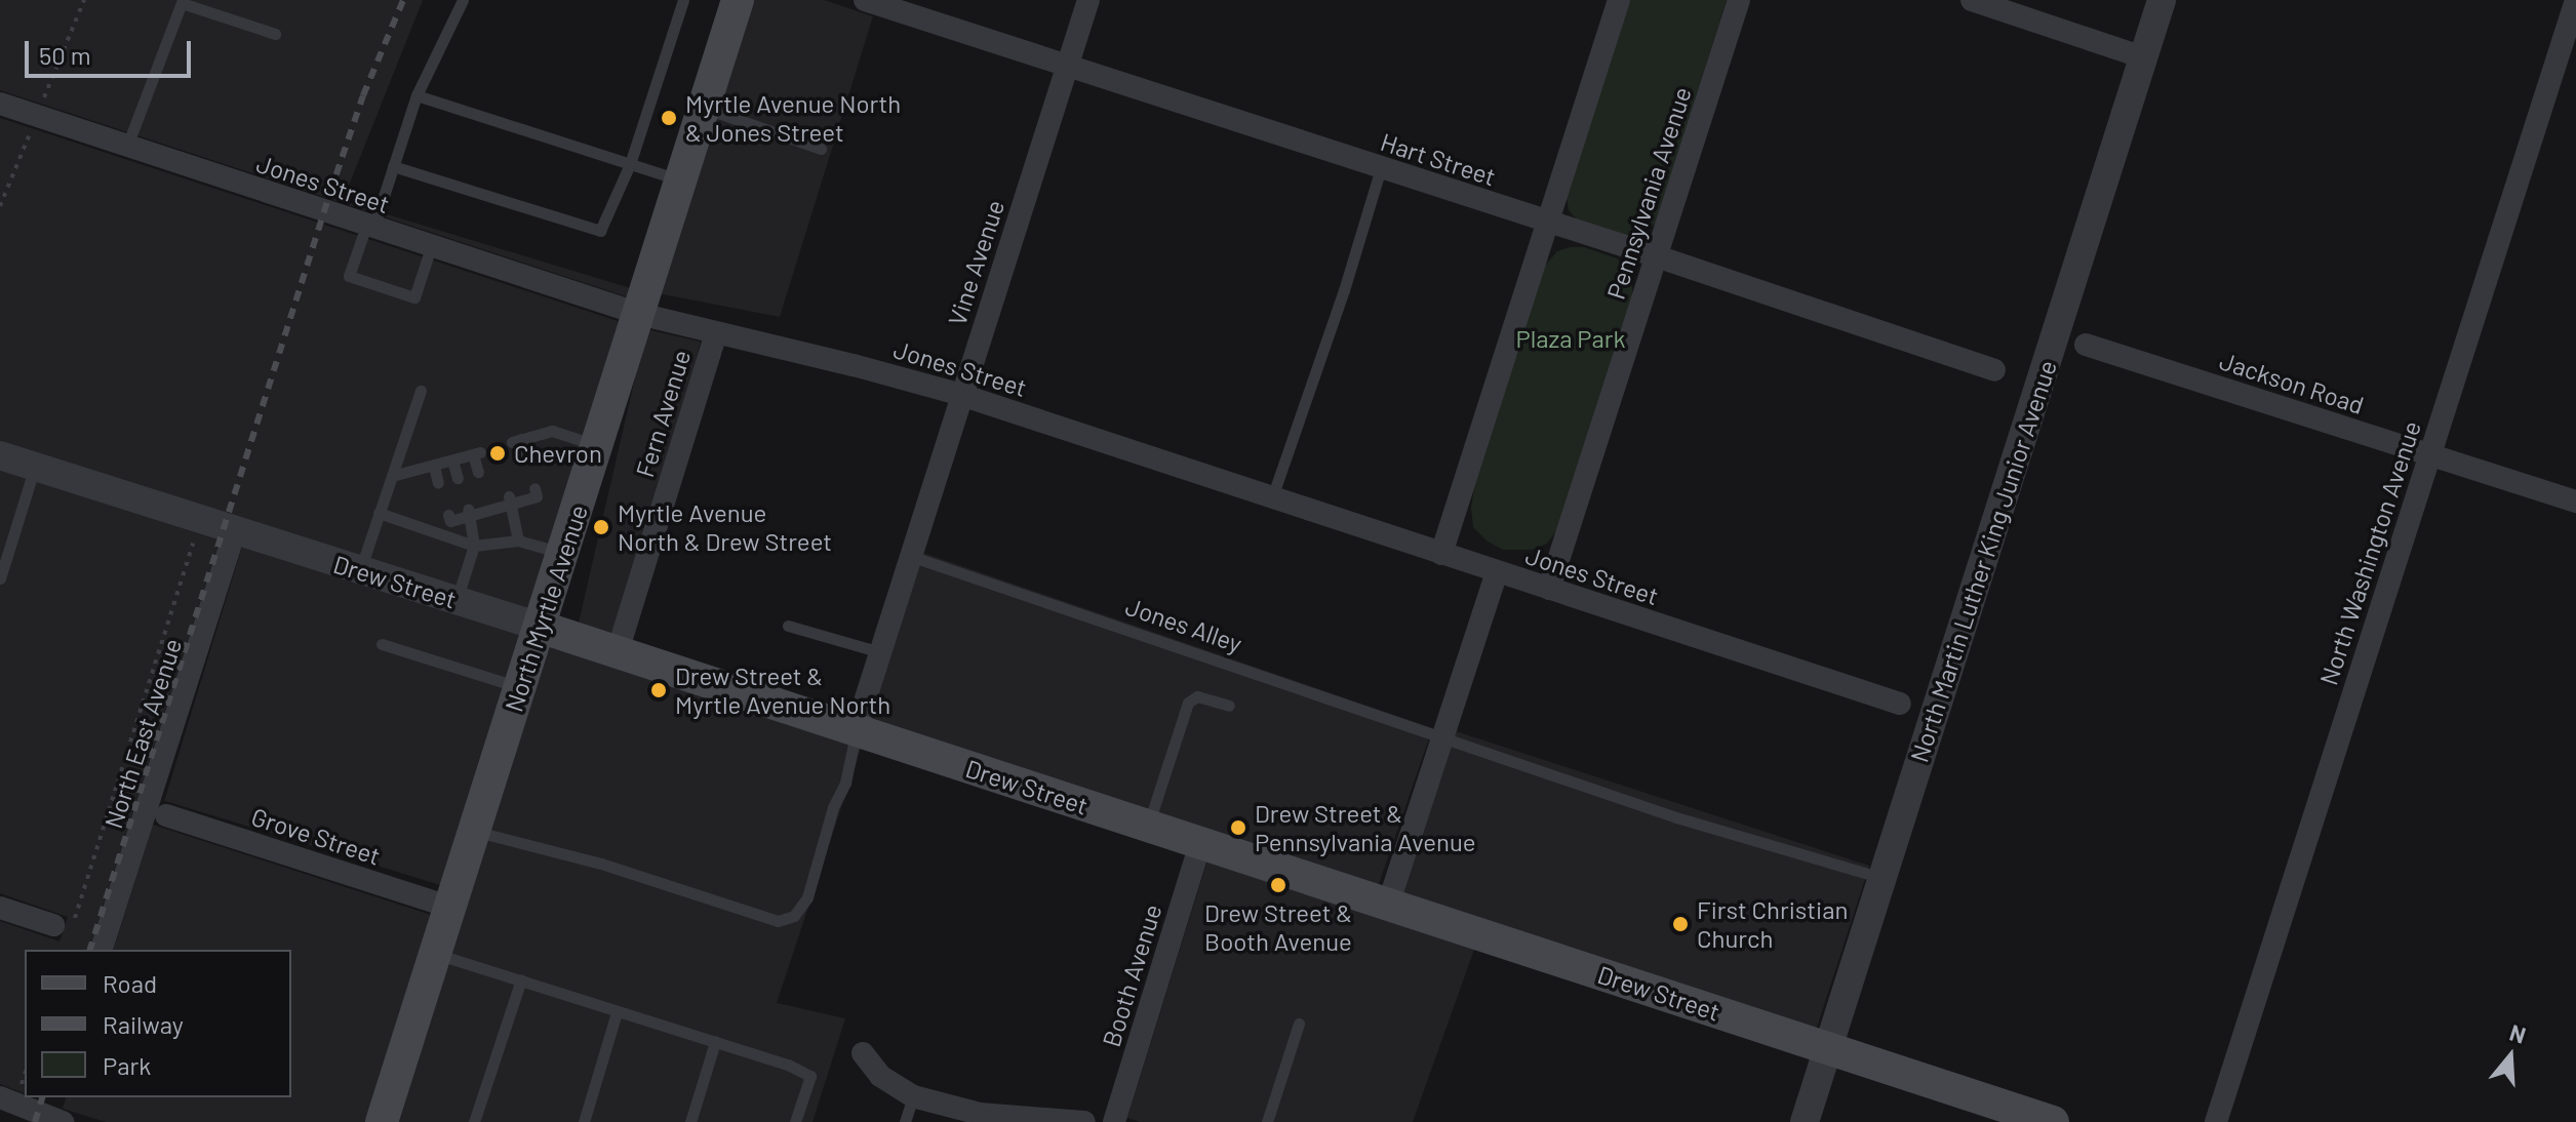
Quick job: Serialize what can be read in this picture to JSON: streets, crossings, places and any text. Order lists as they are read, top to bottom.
{
  "streets": {
    "main road": ["Drew Street", "North Myrtle Avenue"],
    "street": [
      "Hart Street",
      "Jones Street",
      "Pennsylvania Avenue",
      "Vine Avenue",
      "Jackson Road",
      "Fern Avenue",
      "North Washington Avenue",
      "North Martin Luther King Junior Avenue",
      "North East Avenue",
      "Grove Street",
      "Booth Avenue"
    ],
    "lane": ["Jones Alley"]
  },
  "crossings": [
    ["Hart Street", "Pennsylvania Avenue"],
    ["Hart Street", "Vine Avenue"],
    ["Jones Street", "Pennsylvania Avenue"],
    ["Jones Street", "Vine Avenue"],
    ["Jones Street", "Fern Avenue"],
    ["Jones Street", "North Myrtle Avenue"],
    ["Vine Avenue", "Drew Street"],
    ["Vine Avenue", "Jones Alley"],
    ["Jackson Road", "North Washington Avenue"],
    ["Fern Avenue", "Drew Street"],
    ["North Martin Luther King Junior Avenue", "Drew Street"],
    ["North Martin Luther King Junior Avenue", "Jones Alley"],
    ["Drew Street", "North Myrtle Avenue"],
    ["Drew Street", "North East Avenue"],
    ["Drew Street", "Booth Avenue"],
    ["North Myrtle Avenue", "Grove Street"]
  ],
  "parks": ["Plaza Park"],
  "places": [
    "Myrtle Avenue North & Jones Street",
    "Chevron",
    "Myrtle Avenue North & Drew Street",
    "Drew Street & Myrtle Avenue North",
    "Drew Street & Pennsylvania Avenue",
    "Drew Street & Booth Avenue",
    "First Christian Church"
  ],
  "legend": ["Road", "Railway", "Park"],
  "scale_bar": "50 m",
  "north": "top"
}
